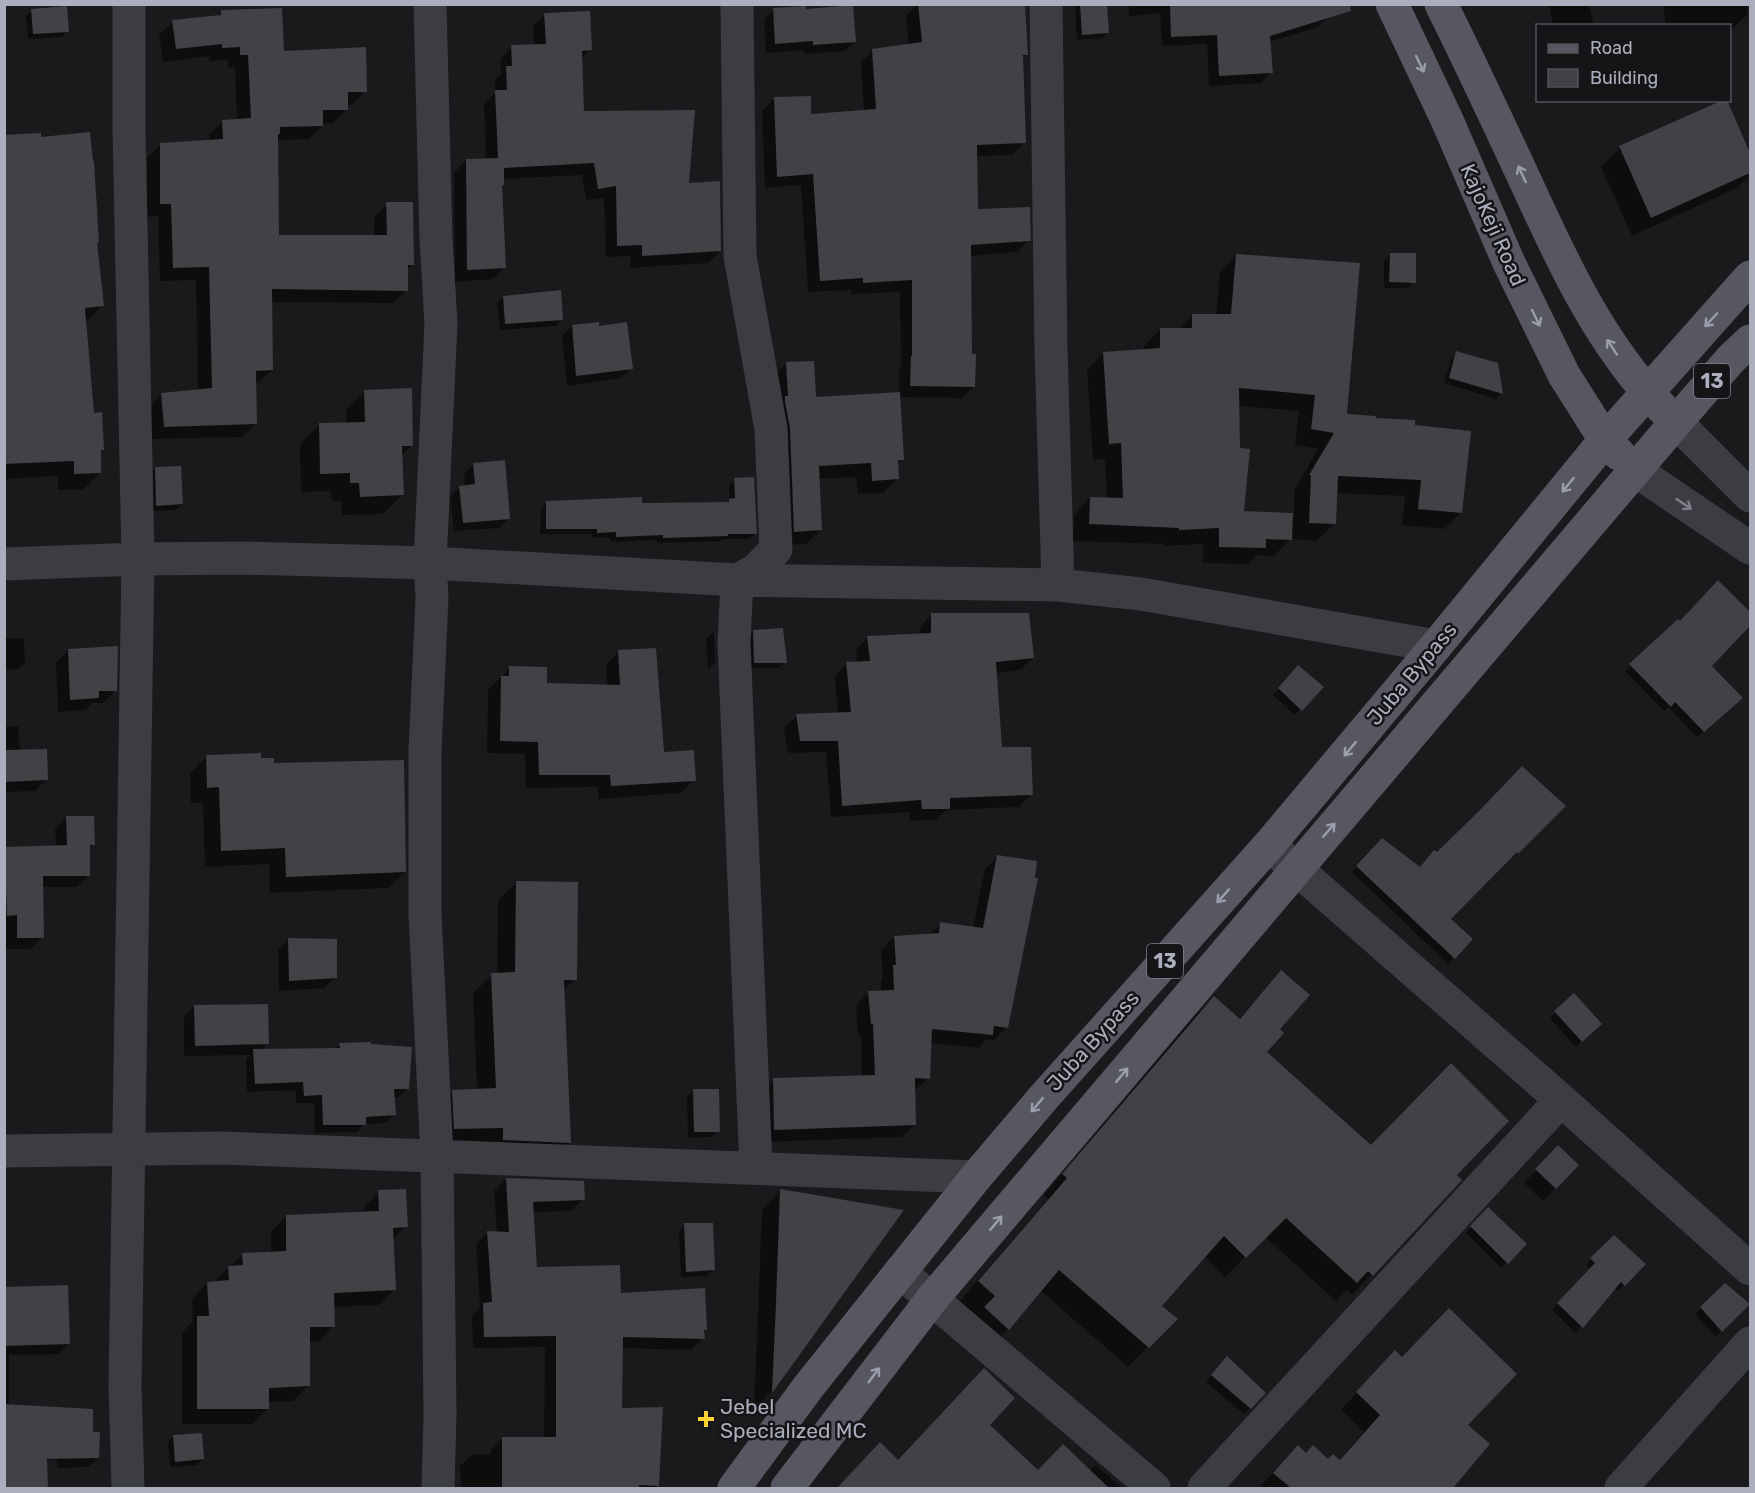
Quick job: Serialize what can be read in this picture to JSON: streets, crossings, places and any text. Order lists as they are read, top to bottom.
{
  "streets": {
    "main road": ["KajoKeji Road", "13", "Juba Bypass"]
  },
  "crossings": [
    ["KajoKeji Road", "Juba Bypass"],
    ["13", "Juba Bypass"]
  ],
  "places": {
    "health": ["Jebel Specialized MC"]
  },
  "legend": ["Road", "Building"]
}
